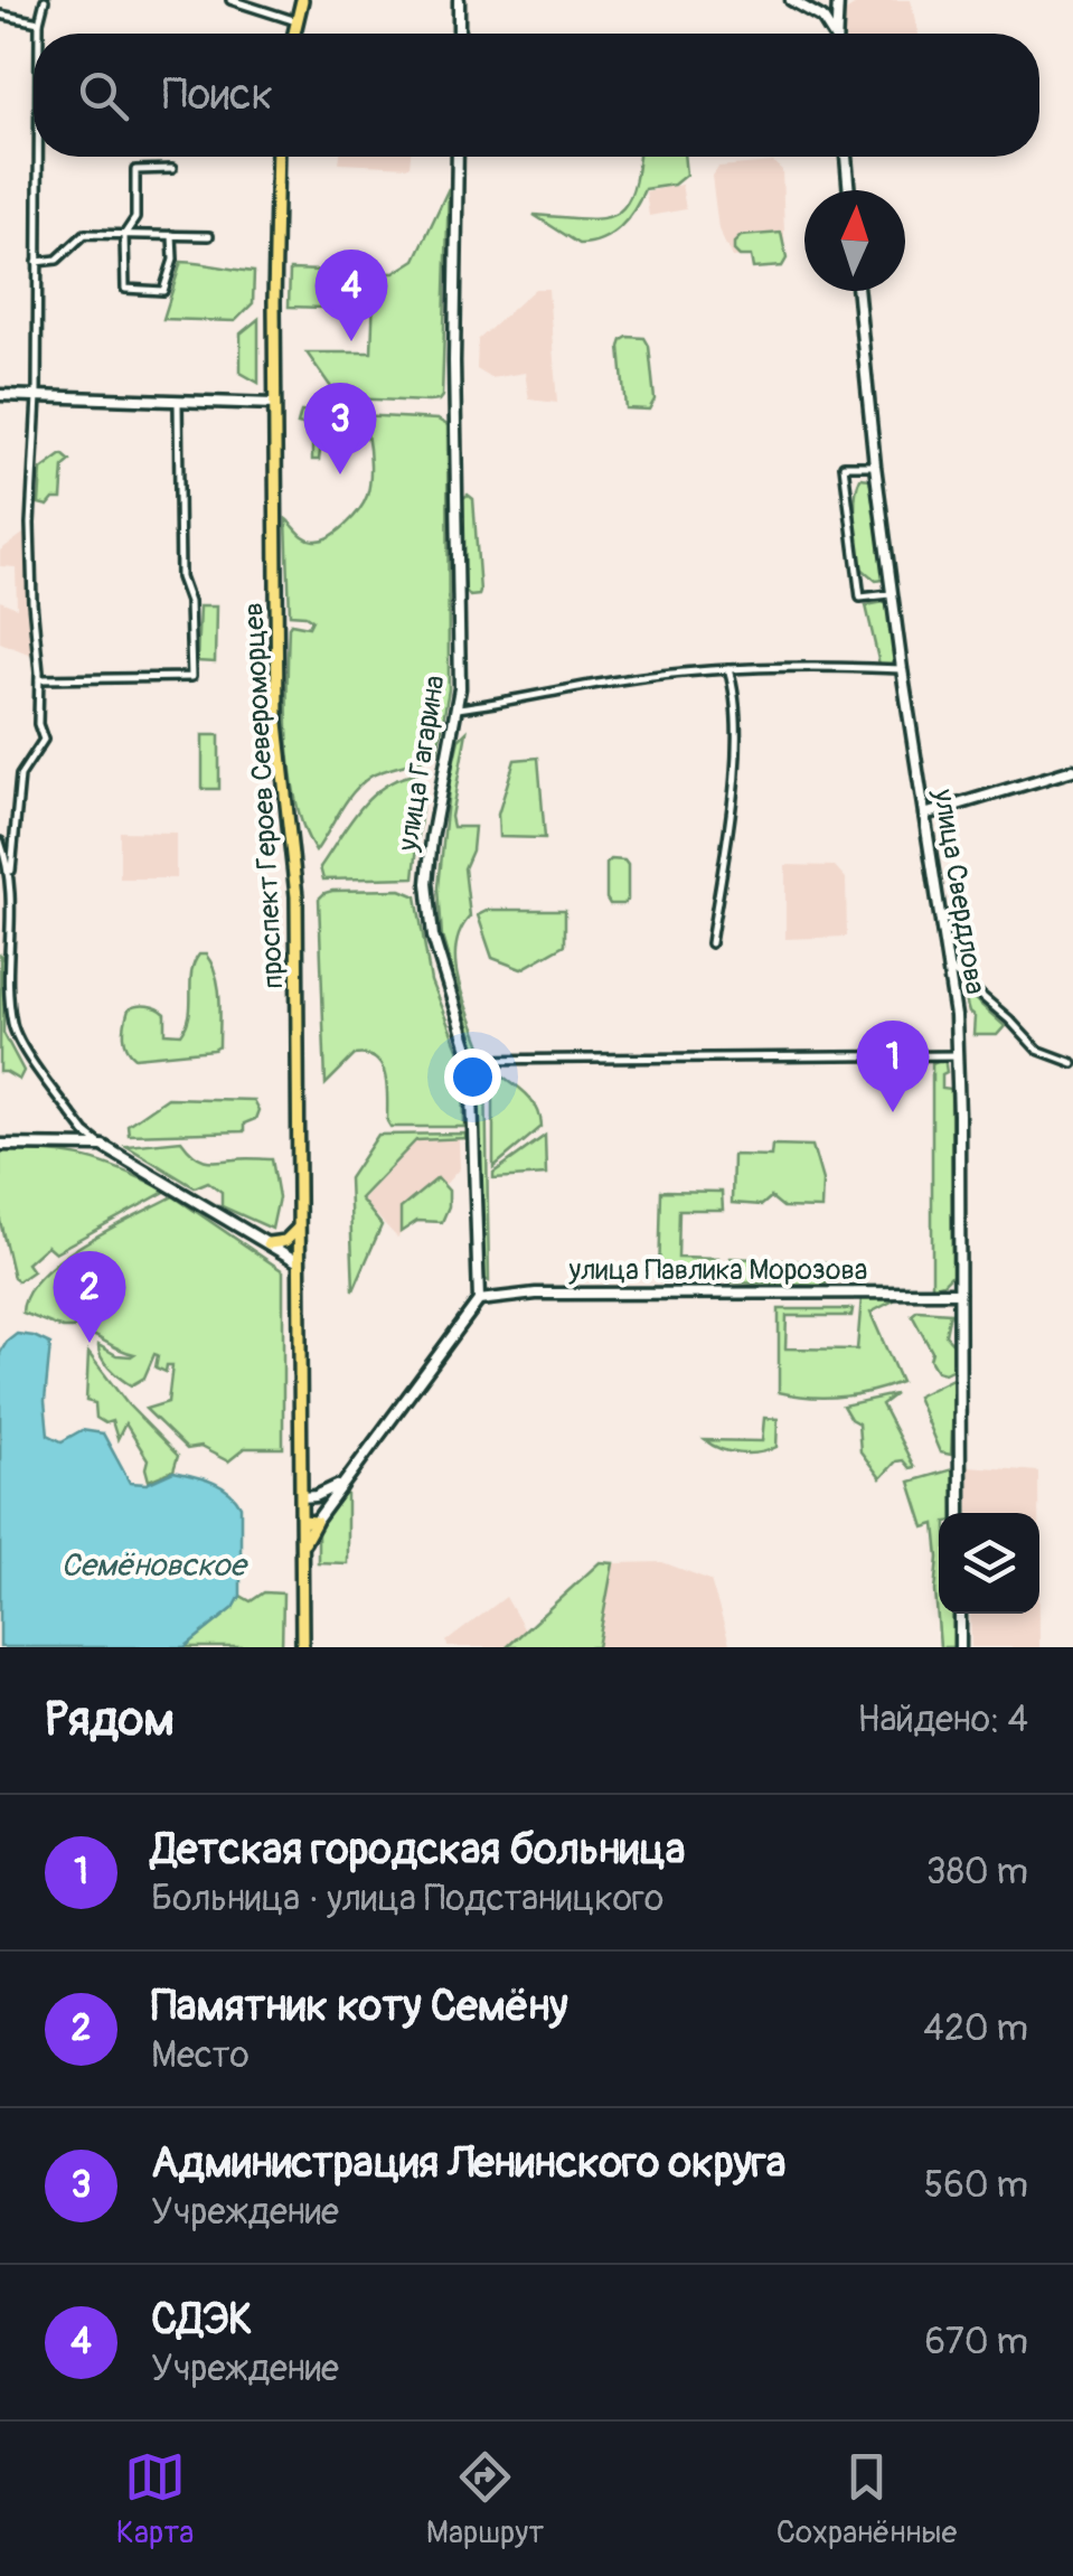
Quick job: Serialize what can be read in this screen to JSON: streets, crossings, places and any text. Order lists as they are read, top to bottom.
{
  "streets": {
    "main road": ["проспект Героев Североморцев"],
    "street": ["улица Гагарина", "улица Свердлова", "улица Павлика Морозова"]
  },
  "crossings": [
    ["улица Гагарина", "улица Павлика Морозова"],
    ["улица Свердлова", "улица Павлика Морозова"]
  ],
  "water": ["Семёновское"],
  "north": "top",
  "page": {
    "search": "Поиск",
    "pins": [
      "4",
      "3",
      "1",
      "2"
    ],
    "heading": ["Рядом", "Найдено: 4"],
    "list": [
      {
        "mark": "1",
        "name": "Детская городская больница",
        "note": "Больница · улица Подстаницкого",
        "value": "380 m"
      },
      {
        "mark": "2",
        "name": "Памятник коту Семёну",
        "note": "Место",
        "value": "420 m"
      },
      {
        "mark": "3",
        "name": "Администрация Ленинского округа",
        "note": "Учреждение",
        "value": "560 m"
      },
      {
        "mark": "4",
        "name": "СДЭК",
        "note": "Учреждение",
        "value": "670 m"
      }
    ],
    "nav": ["Карта", "Маршрут", "Сохранённые"]
  }
}
